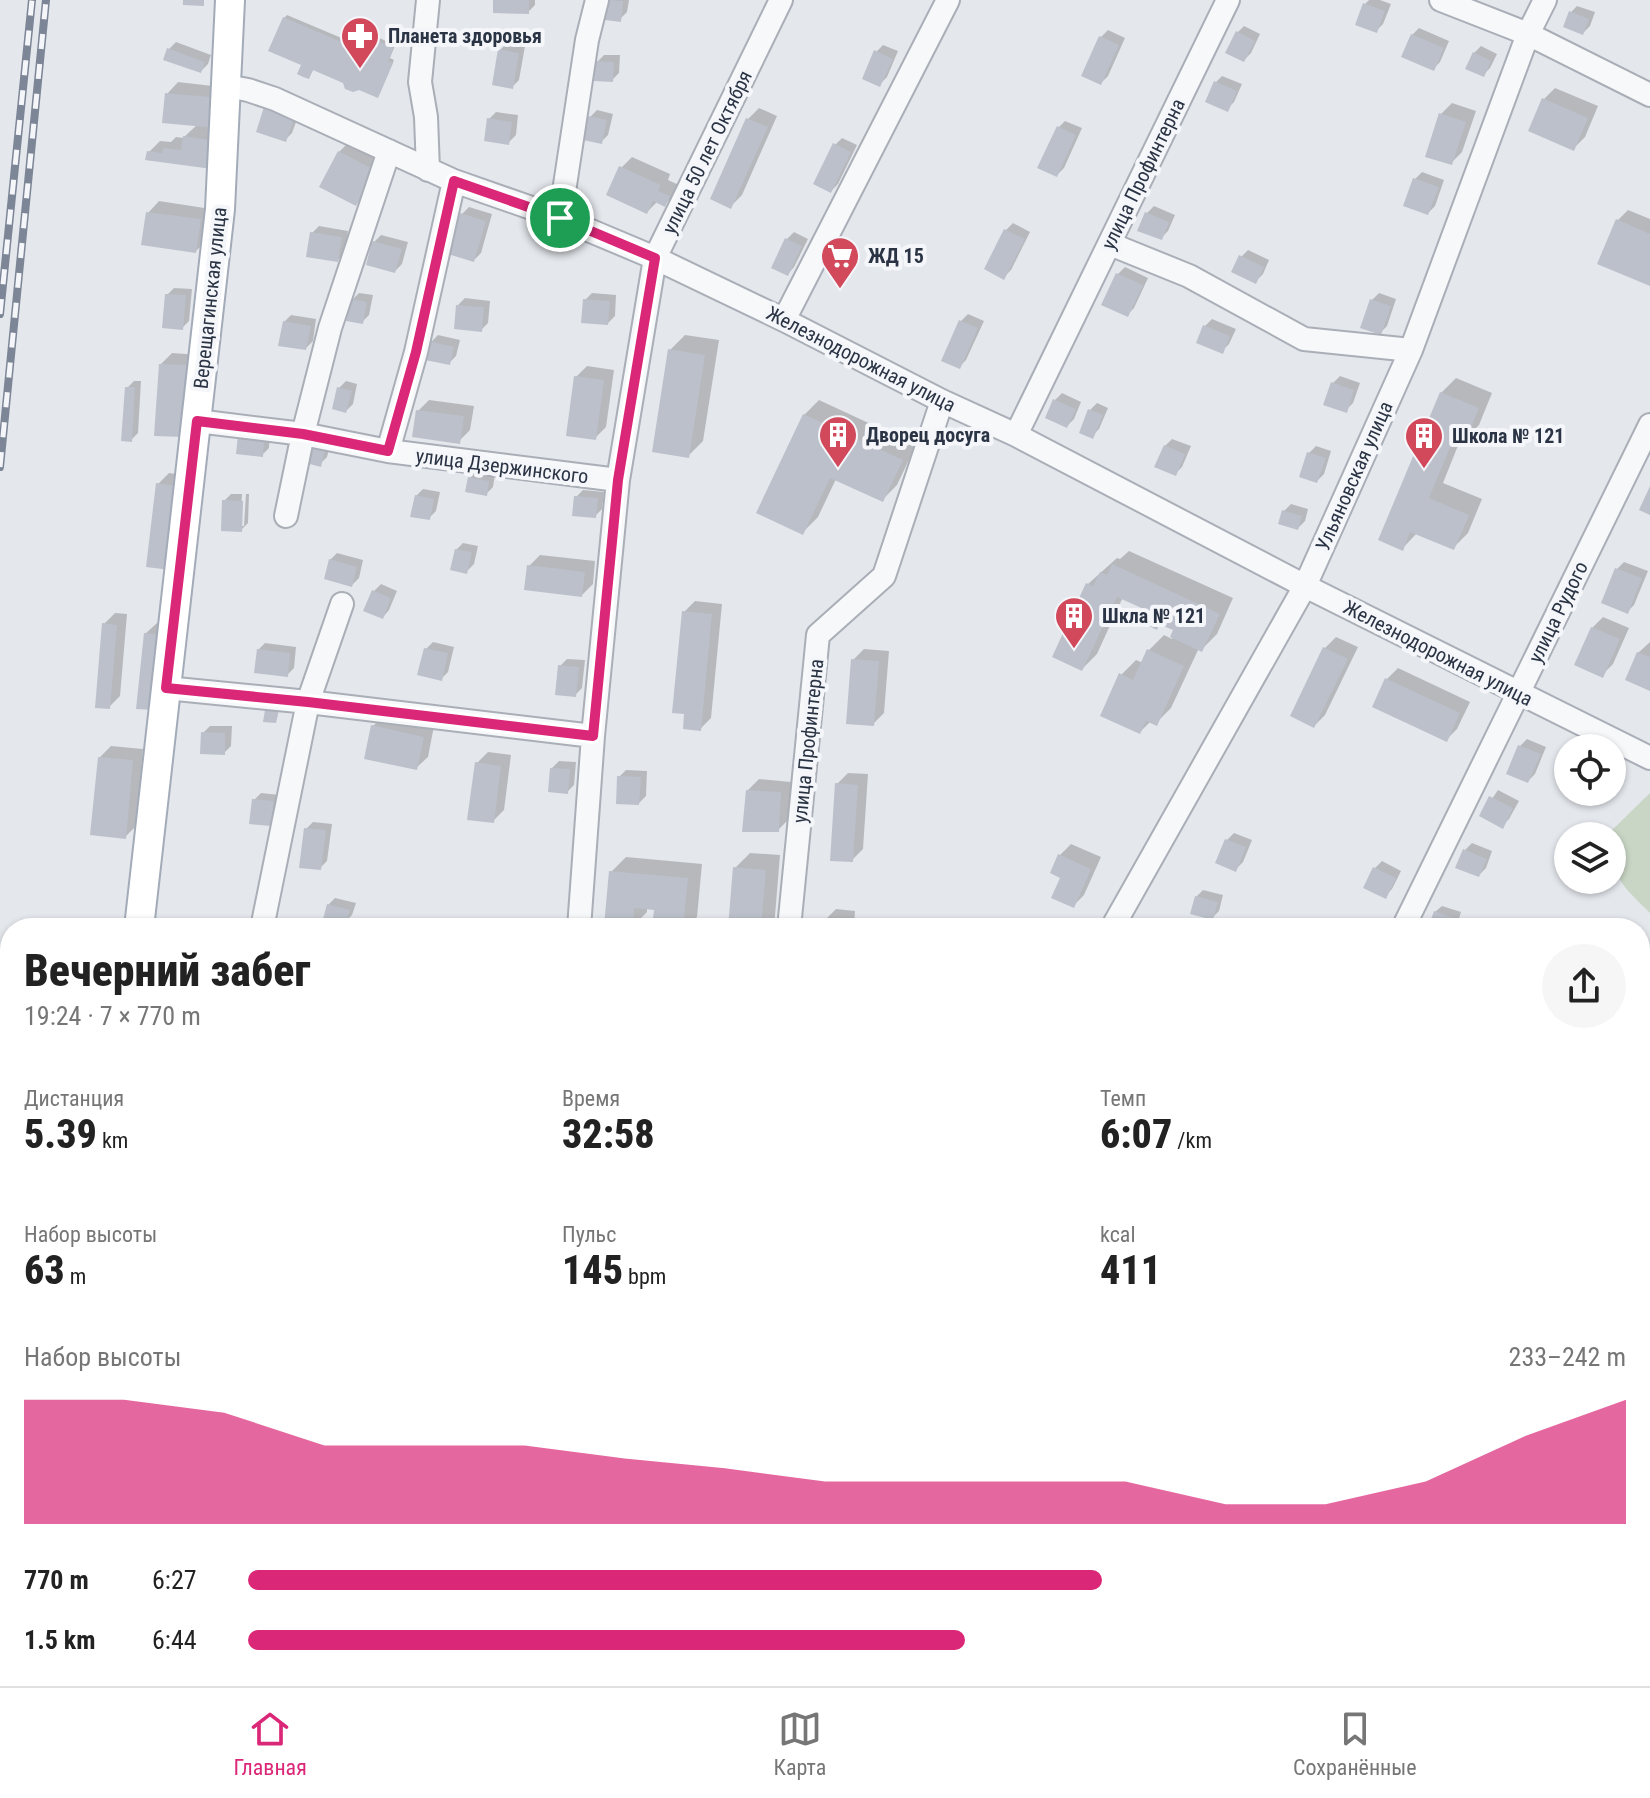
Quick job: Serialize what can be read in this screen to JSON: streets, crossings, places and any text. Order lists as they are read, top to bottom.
{
  "streets": {
    "main road": ["Верещагинская улица"],
    "street": [
      "улица 50 лет Октября",
      "улица Профинтерна",
      "Железнодорожная улица",
      "улица Дзержинского",
      "Ульяновская улица",
      "улица Рудого"
    ]
  },
  "crossings": [
    ["улица 50 лет Октября", "Железнодорожная улица"],
    ["улица 50 лет Октября", "улица Дзержинского"],
    ["улица Профинтерна", "Железнодорожная улица"],
    ["Верещагинская улица", "Железнодорожная улица"],
    ["Верещагинская улица", "улица Дзержинского"],
    ["Железнодорожная улица", "Ульяновская улица"],
    ["Железнодорожная улица", "улица Рудого"]
  ],
  "places": {
    "pharmacy": ["Планета здоровья"],
    "supermarket": ["ЖД 15"],
    "building": ["Дворец досуга", "Школа № 121", "Шкла № 121"]
  },
  "page": {
    "heading": ["Вечерний забег", "19:24 · 7 × 770 m"],
    "stats": [
      ["Дистанция", "5.39 km"],
      ["Время", "32:58"],
      ["Темп", "6:07 /km"],
      ["Набор высоты", "63 m"],
      ["Пульс", "145 bpm"],
      ["kcal", "411"]
    ],
    "chart": ["Набор высоты", "233–242 m"],
    "list": [
      {
        "name": "770 m",
        "note": "6:27"
      },
      {
        "name": "1.5 km",
        "note": "6:44"
      }
    ],
    "tabs": ["Главная", "Карта", "Сохранённые"]
  }
}
